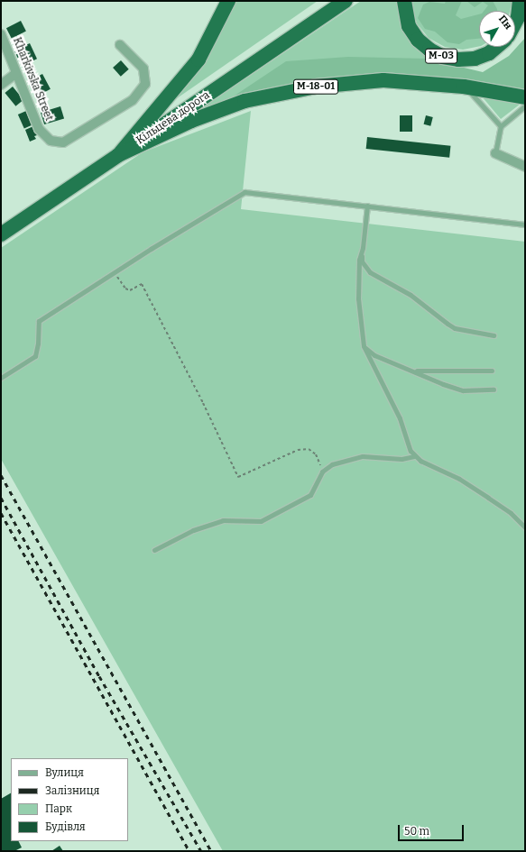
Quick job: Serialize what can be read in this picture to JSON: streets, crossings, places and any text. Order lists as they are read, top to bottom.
{
  "streets": {
    "highway": ["М-03", "М-18-01", "Кільцева дорога"],
    "street": ["Kharkivska Street"]
  },
  "crossings": [
    ["М-18-01", "Кільцева дорога"]
  ],
  "legend": [
    "Вулиця",
    "Залізниця",
    "Парк",
    "Будівля"
  ],
  "scale_bar": "50 m",
  "north": "top right"
}
